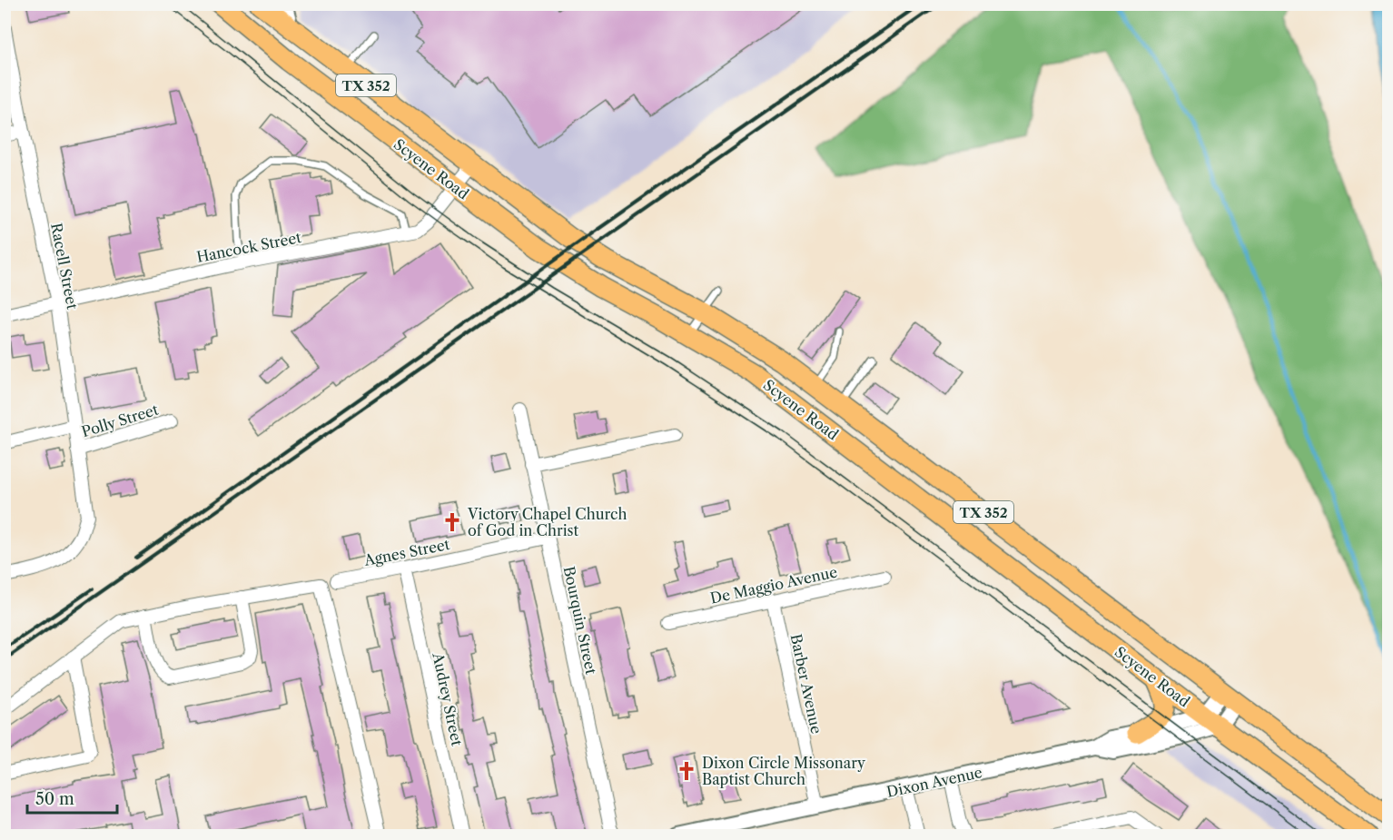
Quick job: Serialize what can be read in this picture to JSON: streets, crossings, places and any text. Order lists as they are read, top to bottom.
{
  "streets": {
    "main road": ["TX 352", "Scyene Road"],
    "street": [
      "Hancock Street",
      "Racell Street",
      "Polly Street",
      "Agnes Street",
      "De Maggio Avenue",
      "Bourquin Street",
      "Barber Avenue",
      "Audrey Street",
      "Dixon Avenue"
    ]
  },
  "crossings": [
    ["Scyene Road", "Hancock Street"],
    ["Scyene Road", "Dixon Avenue"],
    ["Hancock Street", "Racell Street"],
    ["Racell Street", "Polly Street"],
    ["Agnes Street", "Bourquin Street"],
    ["Agnes Street", "Audrey Street"],
    ["De Maggio Avenue", "Barber Avenue"],
    ["Barber Avenue", "Dixon Avenue"]
  ],
  "places": {
    "church": ["Victory Chapel Church of God in Christ", "Dixon Circle Missonary Baptist Church"]
  },
  "scale_bar": "50 m"
}
